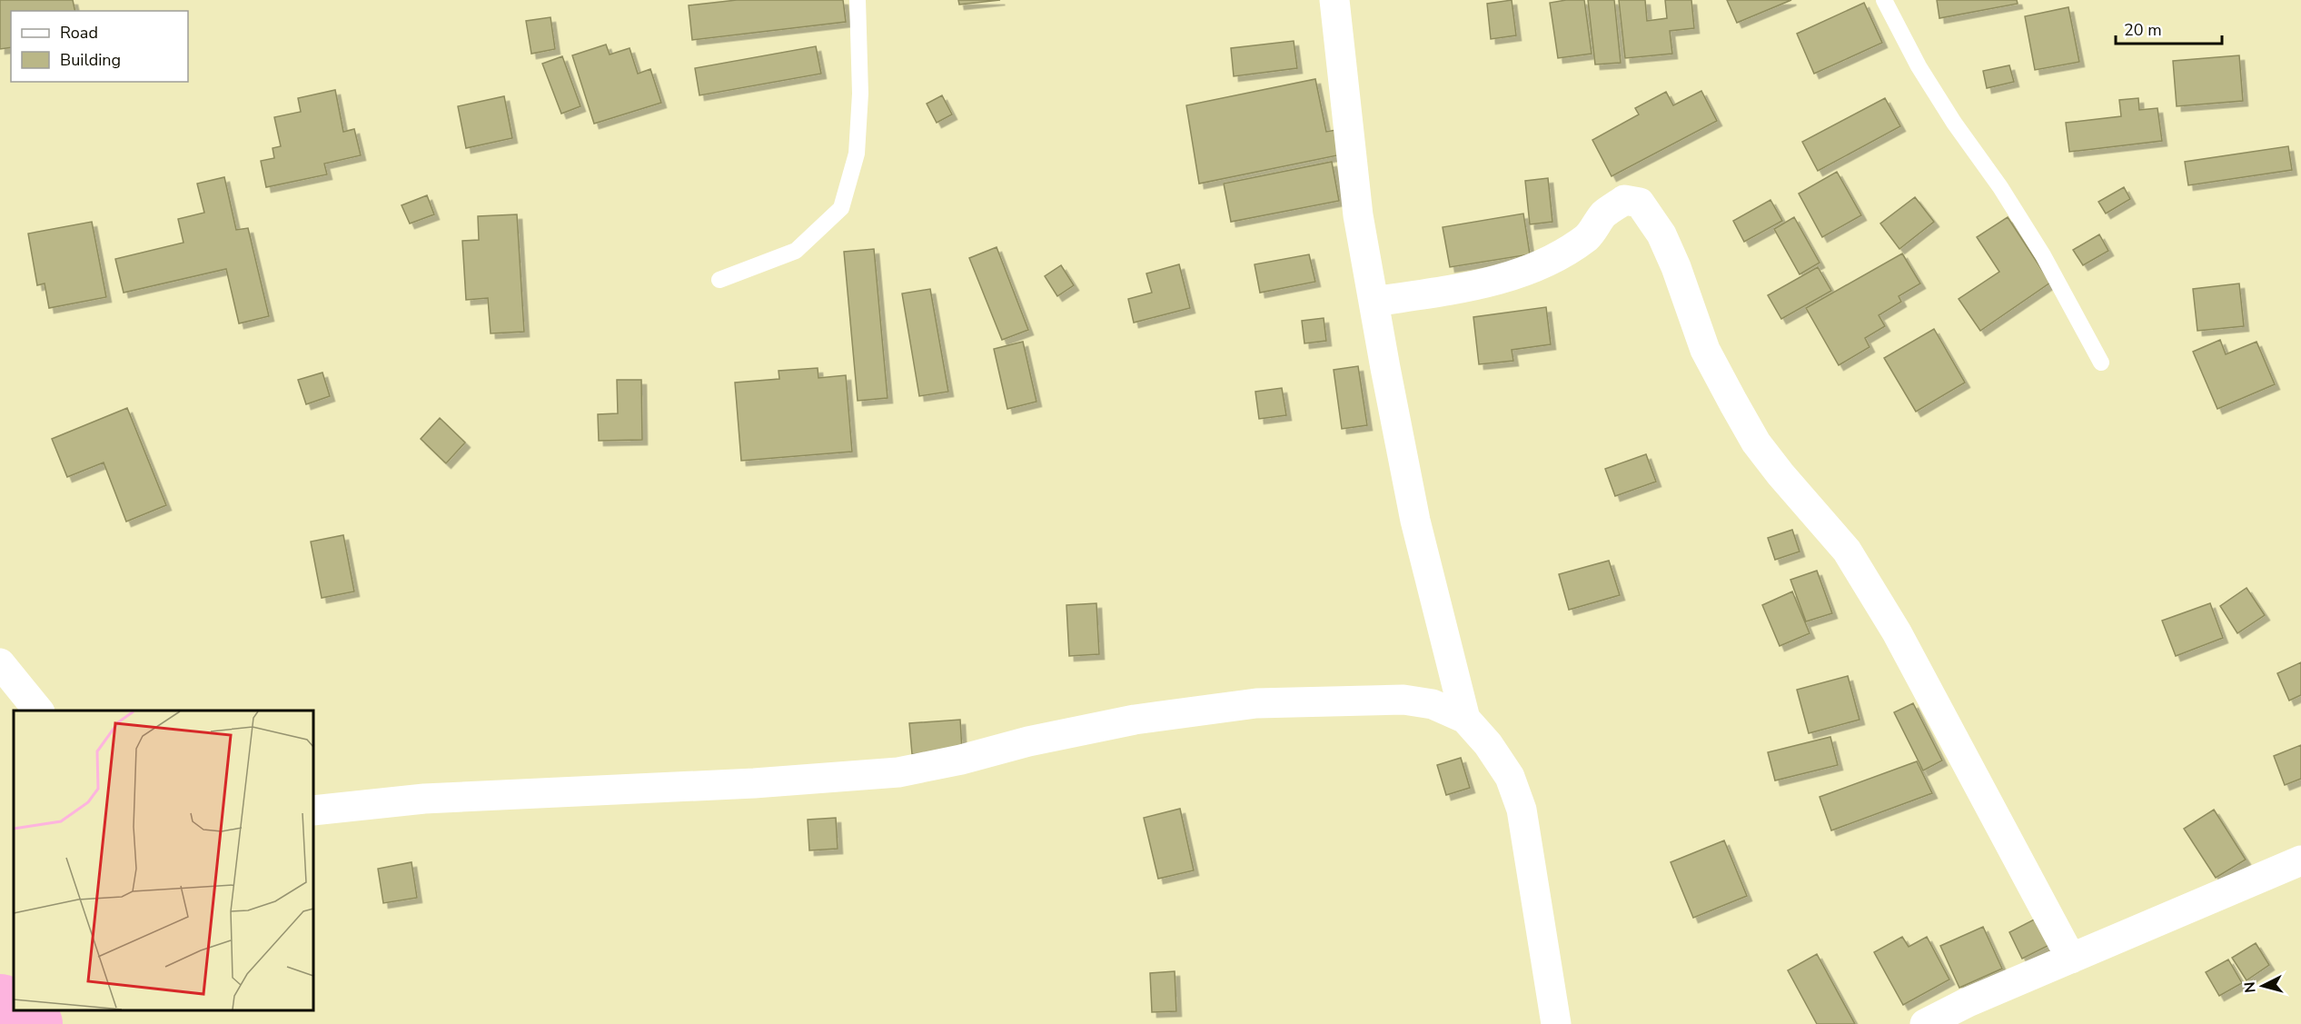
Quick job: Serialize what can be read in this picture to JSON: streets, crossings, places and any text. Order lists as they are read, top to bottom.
{
  "legend": ["Road", "Building"],
  "scale_bar": "20 m",
  "north": "left"
}
